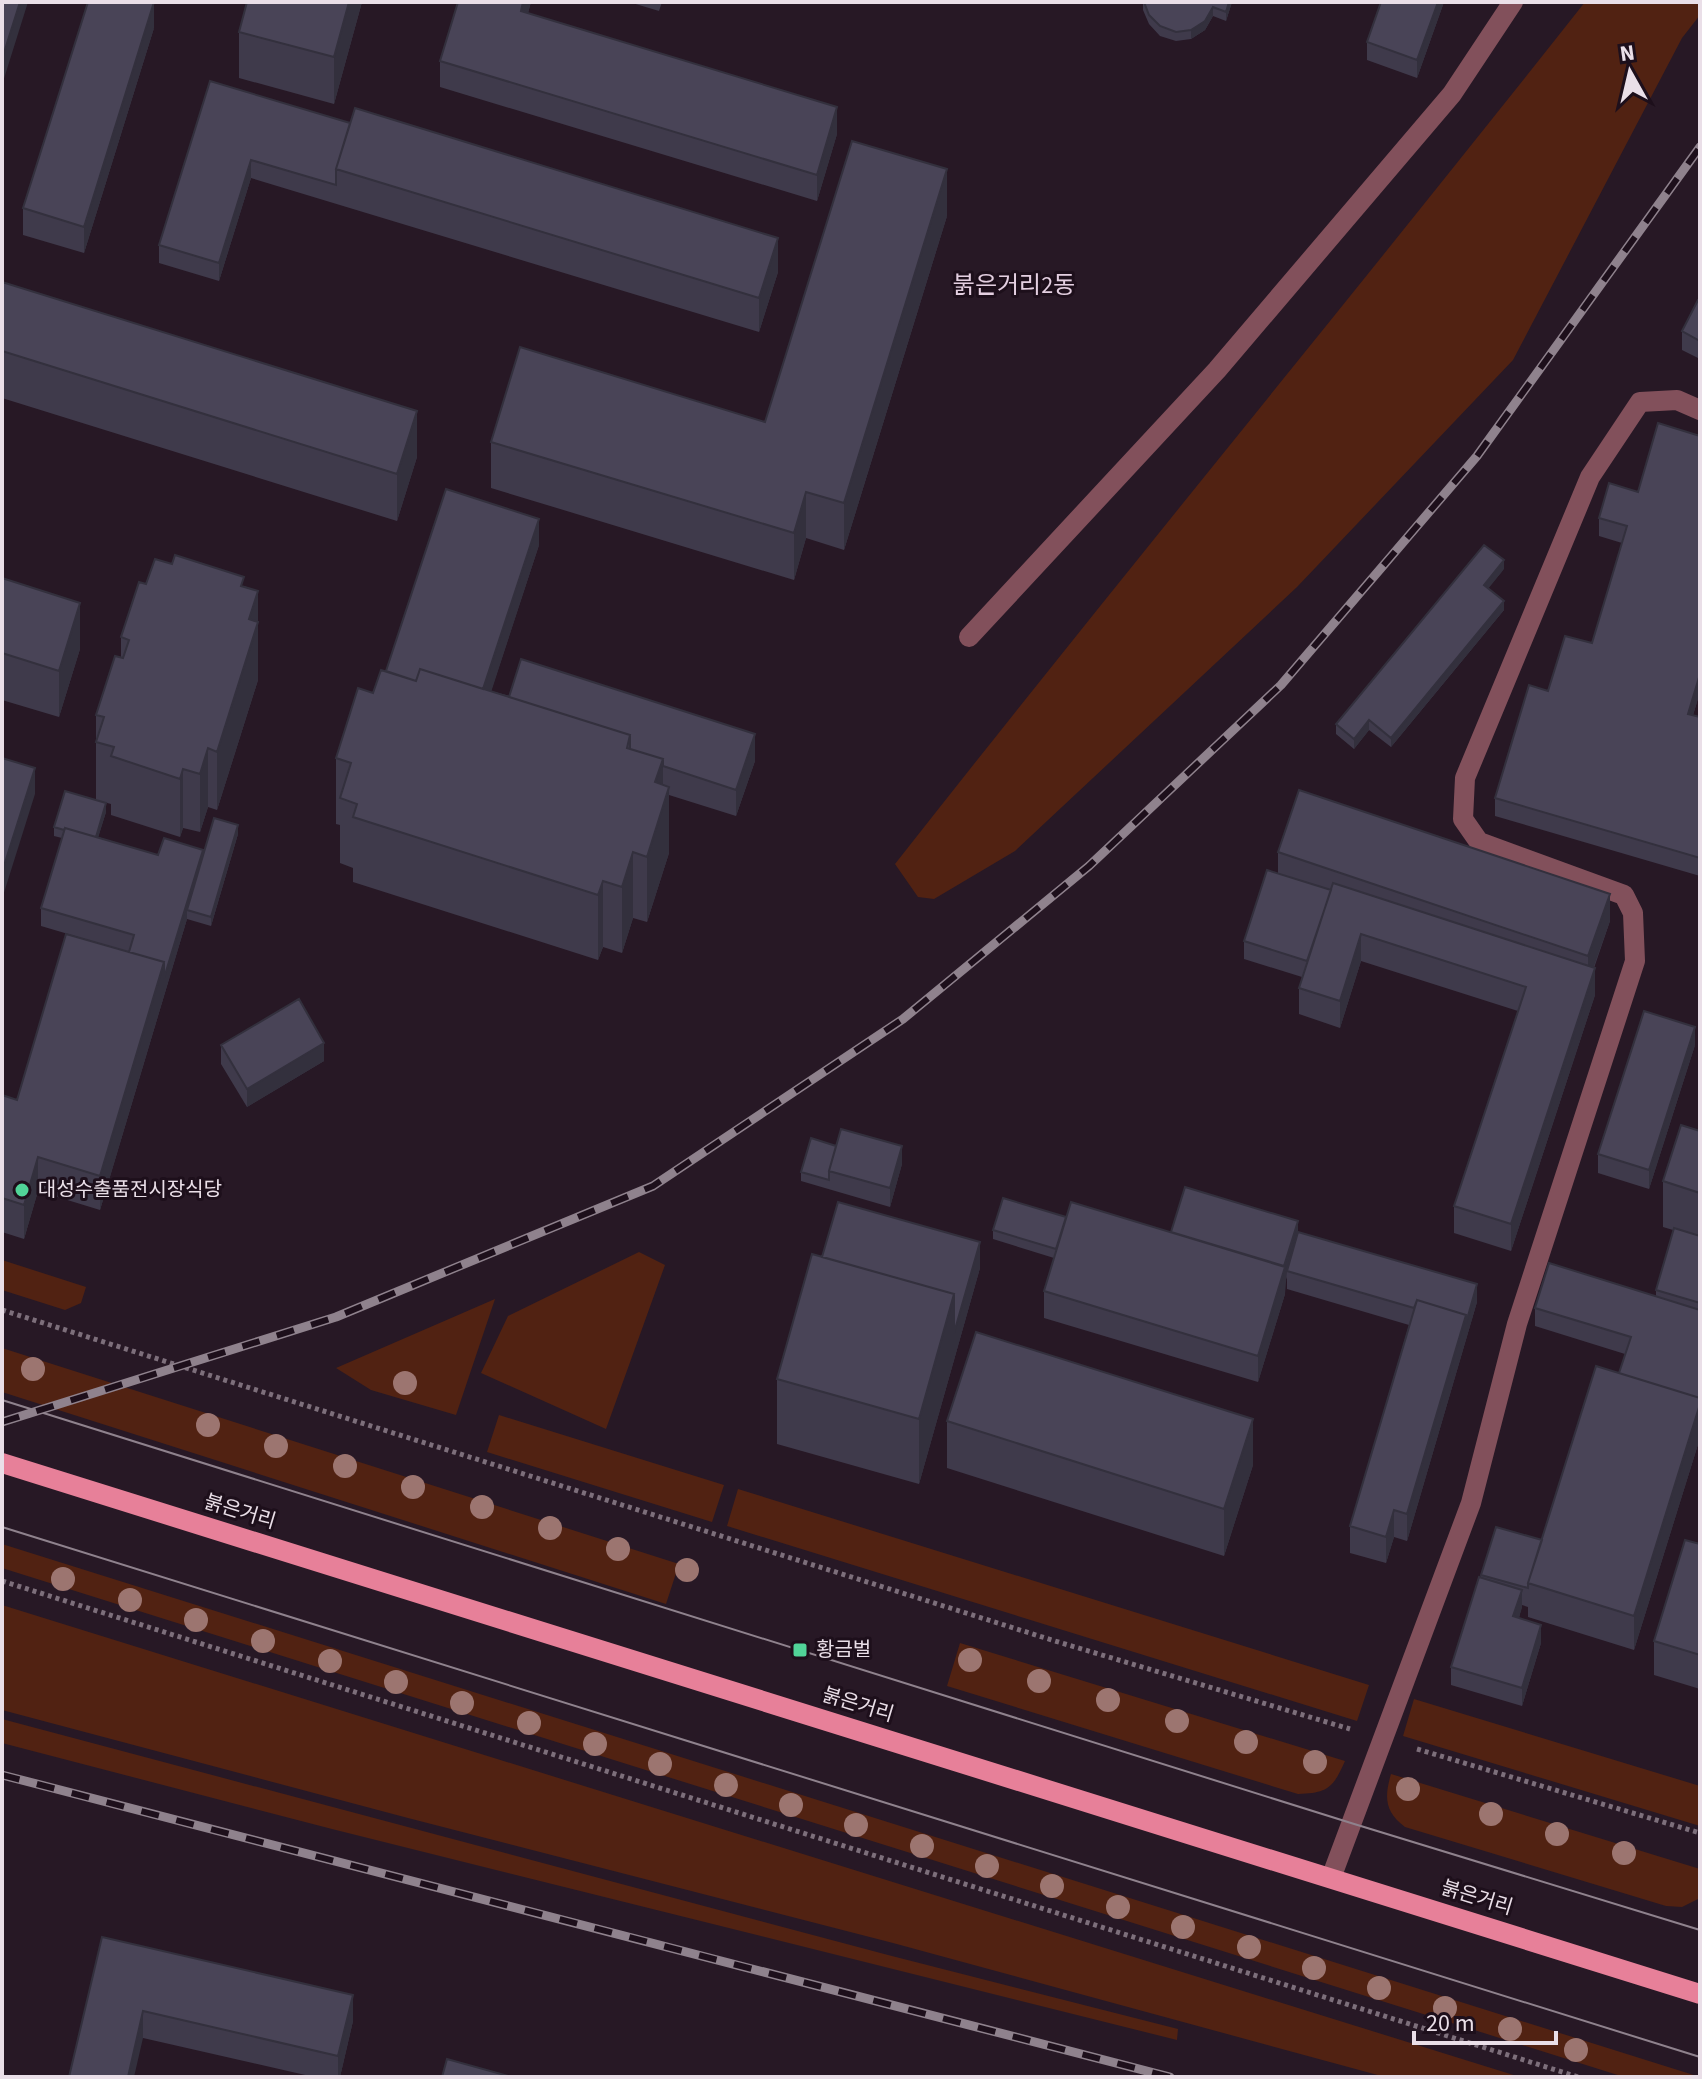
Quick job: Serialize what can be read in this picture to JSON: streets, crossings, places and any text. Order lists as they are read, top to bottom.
{
  "streets": {
    "main road": ["붉은거리"]
  },
  "districts": ["붉은거리2동"],
  "places": {
    "other": ["대성수출품전시장식당"],
    "transit": ["황금벌"]
  },
  "scale_bar": "20 m",
  "north": "top"
}
